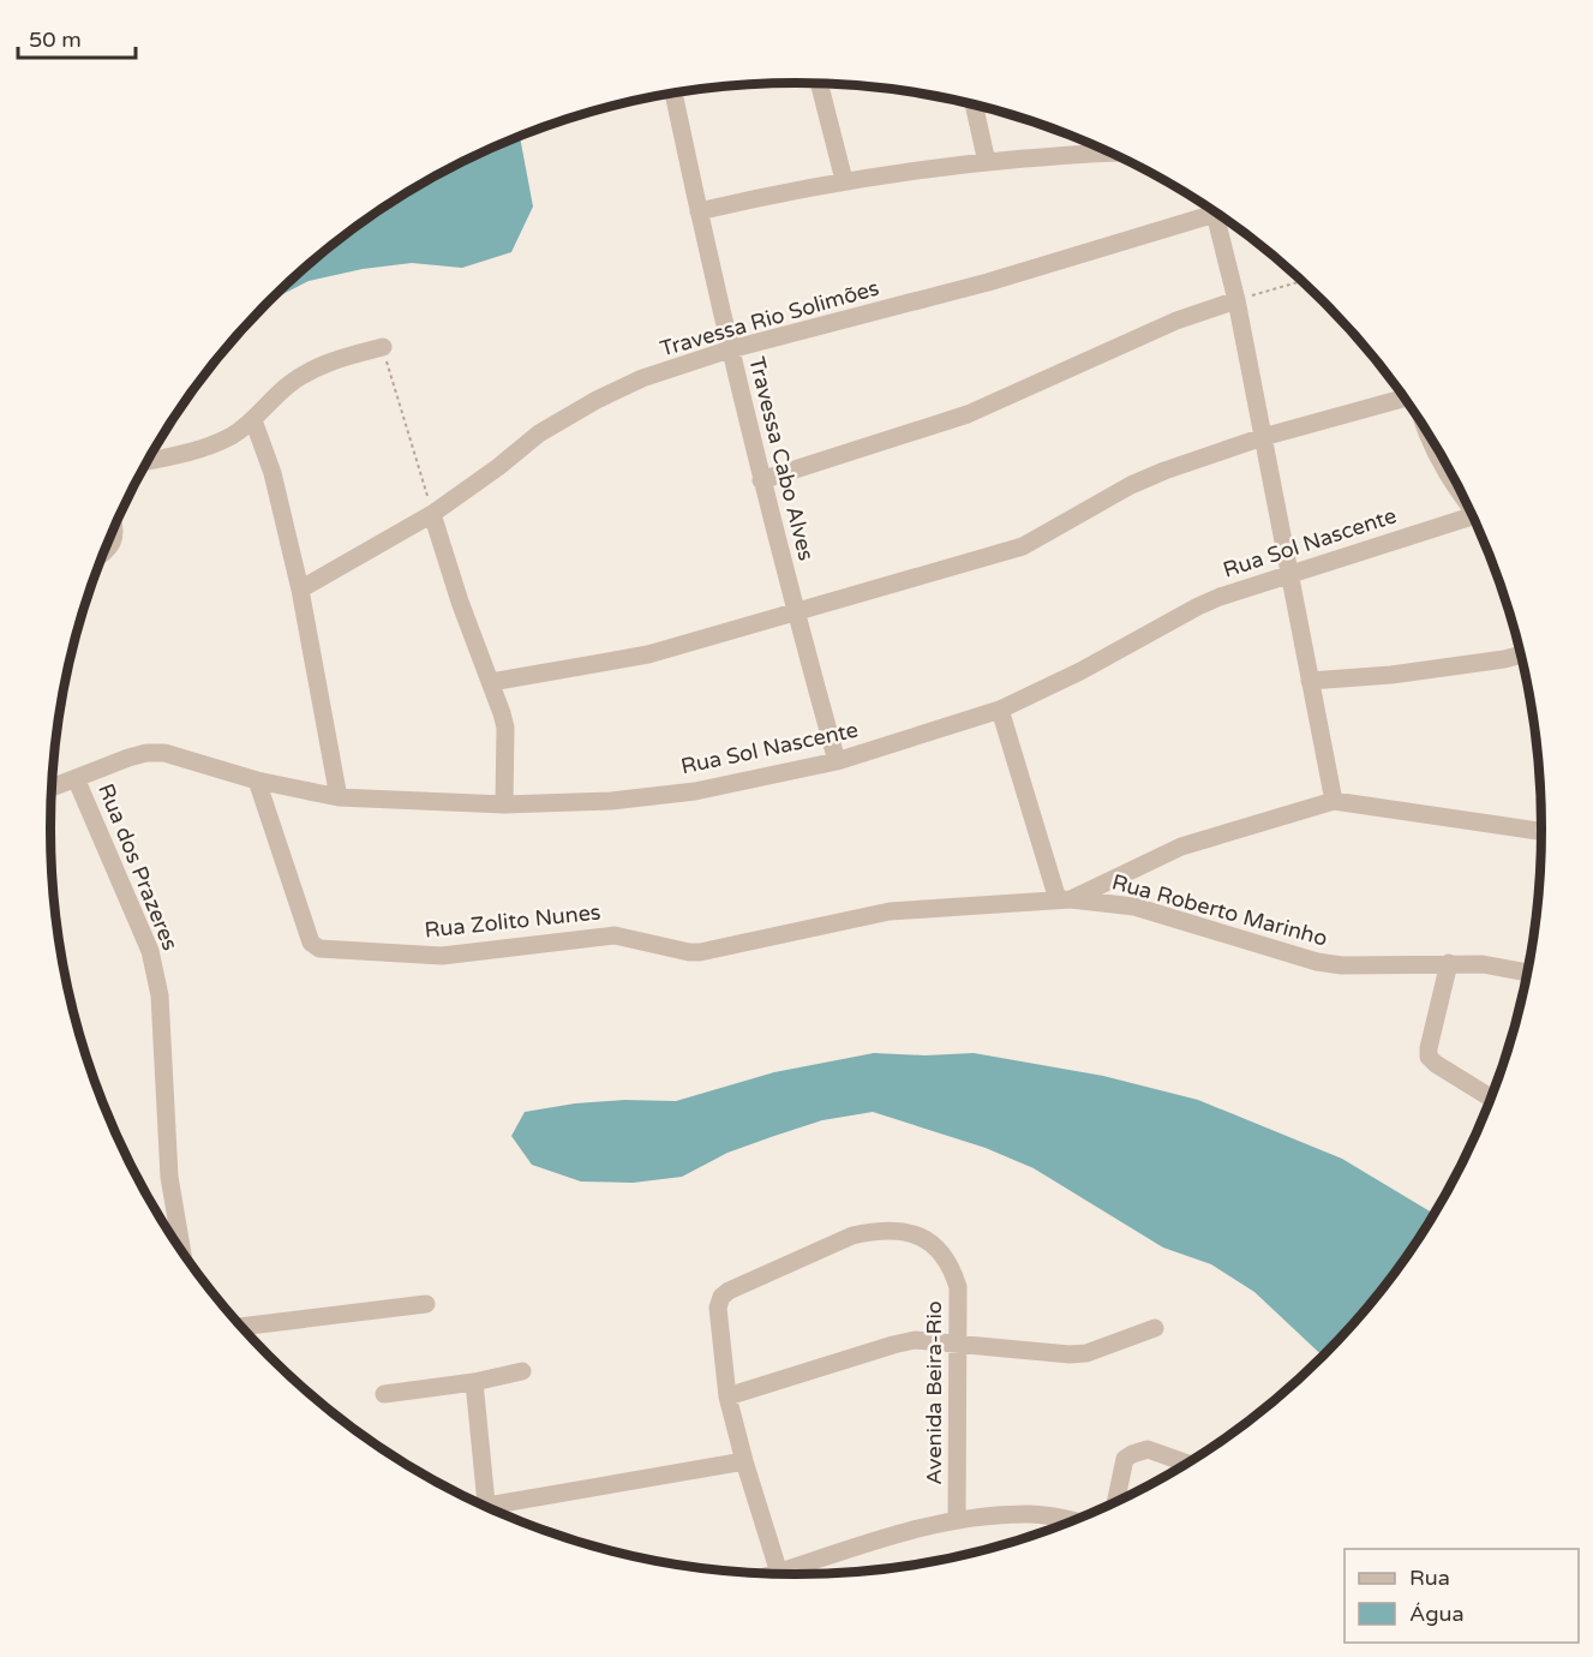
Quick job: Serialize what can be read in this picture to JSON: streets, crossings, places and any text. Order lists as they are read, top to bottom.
{
  "streets": {
    "street": [
      "Travessa Rio Solimões",
      "Travessa Cabo Alves",
      "Rua Sol Nascente",
      "Rua dos Prazeres",
      "Rua Roberto Marinho",
      "Rua Zolito Nunes",
      "Avenida Beira-Rio"
    ]
  },
  "crossings": [
    ["Travessa Rio Solimões", "Travessa Cabo Alves"],
    ["Travessa Cabo Alves", "Rua Sol Nascente"],
    ["Rua Sol Nascente", "Rua dos Prazeres"],
    ["Rua Sol Nascente", "Rua Zolito Nunes"],
    ["Rua Roberto Marinho", "Rua Zolito Nunes"]
  ],
  "legend": ["Rua", "Água"],
  "scale_bar": "50 m"
}
